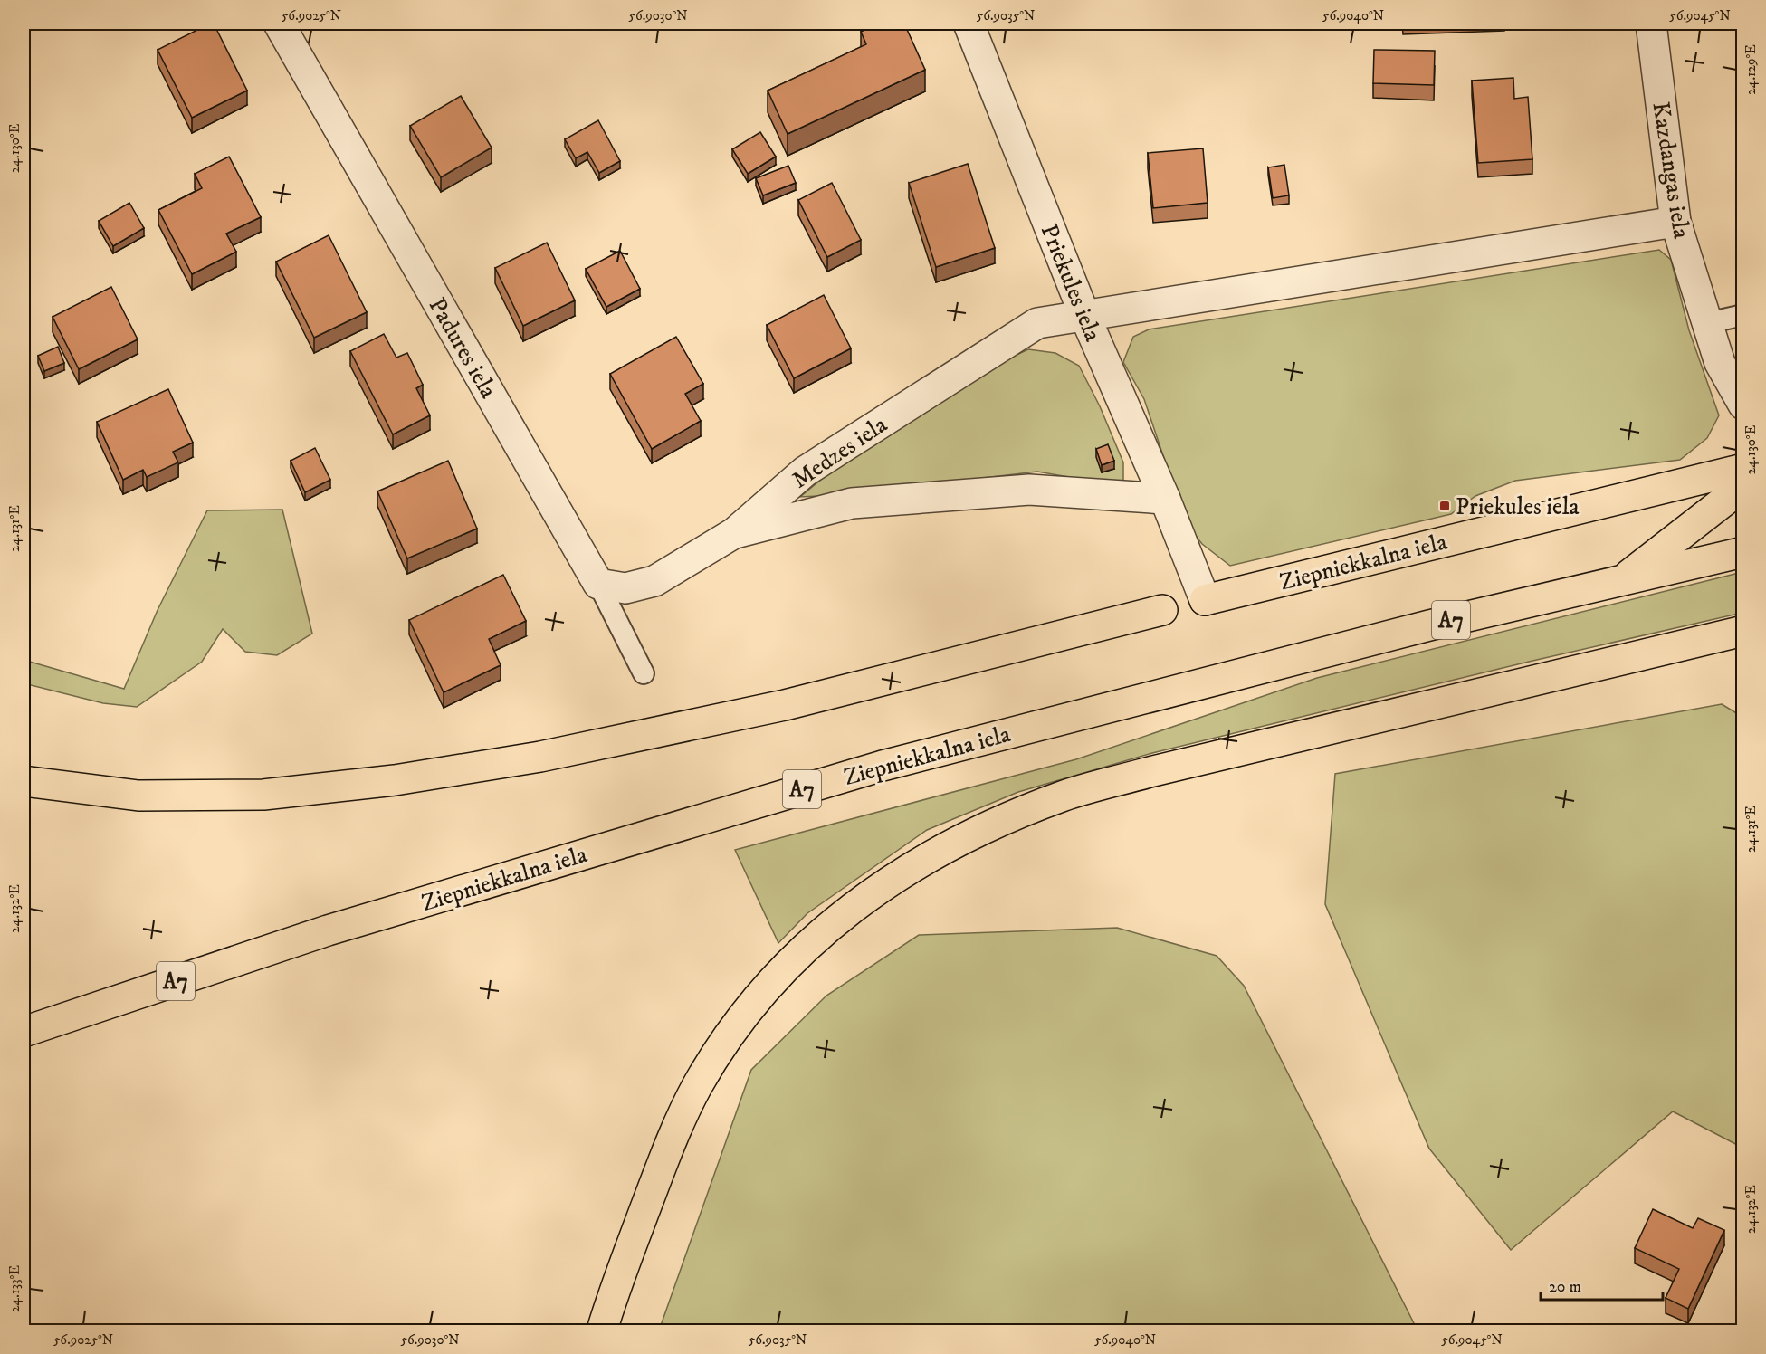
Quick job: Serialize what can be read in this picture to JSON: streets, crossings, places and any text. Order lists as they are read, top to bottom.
{
  "streets": {
    "highway": ["Ziepniekkalna iela", "A7"],
    "street": [
      "Kazdangas iela",
      "Priekules iela",
      "Padures iela",
      "Medzes iela"
    ]
  },
  "crossings": [
    ["Kazdangas iela", "Medzes iela"],
    ["Priekules iela", "Medzes iela"],
    ["Priekules iela", "Ziepniekkalna iela"],
    ["Padures iela", "Medzes iela"]
  ],
  "places": {
    "transit": ["Priekules iela"]
  },
  "scale_bar": "20 m",
  "coordinates": [
    "56.9025°N",
    "56.9030°N",
    "56.9035°N",
    "56.9040°N",
    "56.9045°N",
    "24.129°E",
    "24.130°E",
    "24.131°E",
    "24.132°E",
    "24.133°E"
  ]
}
